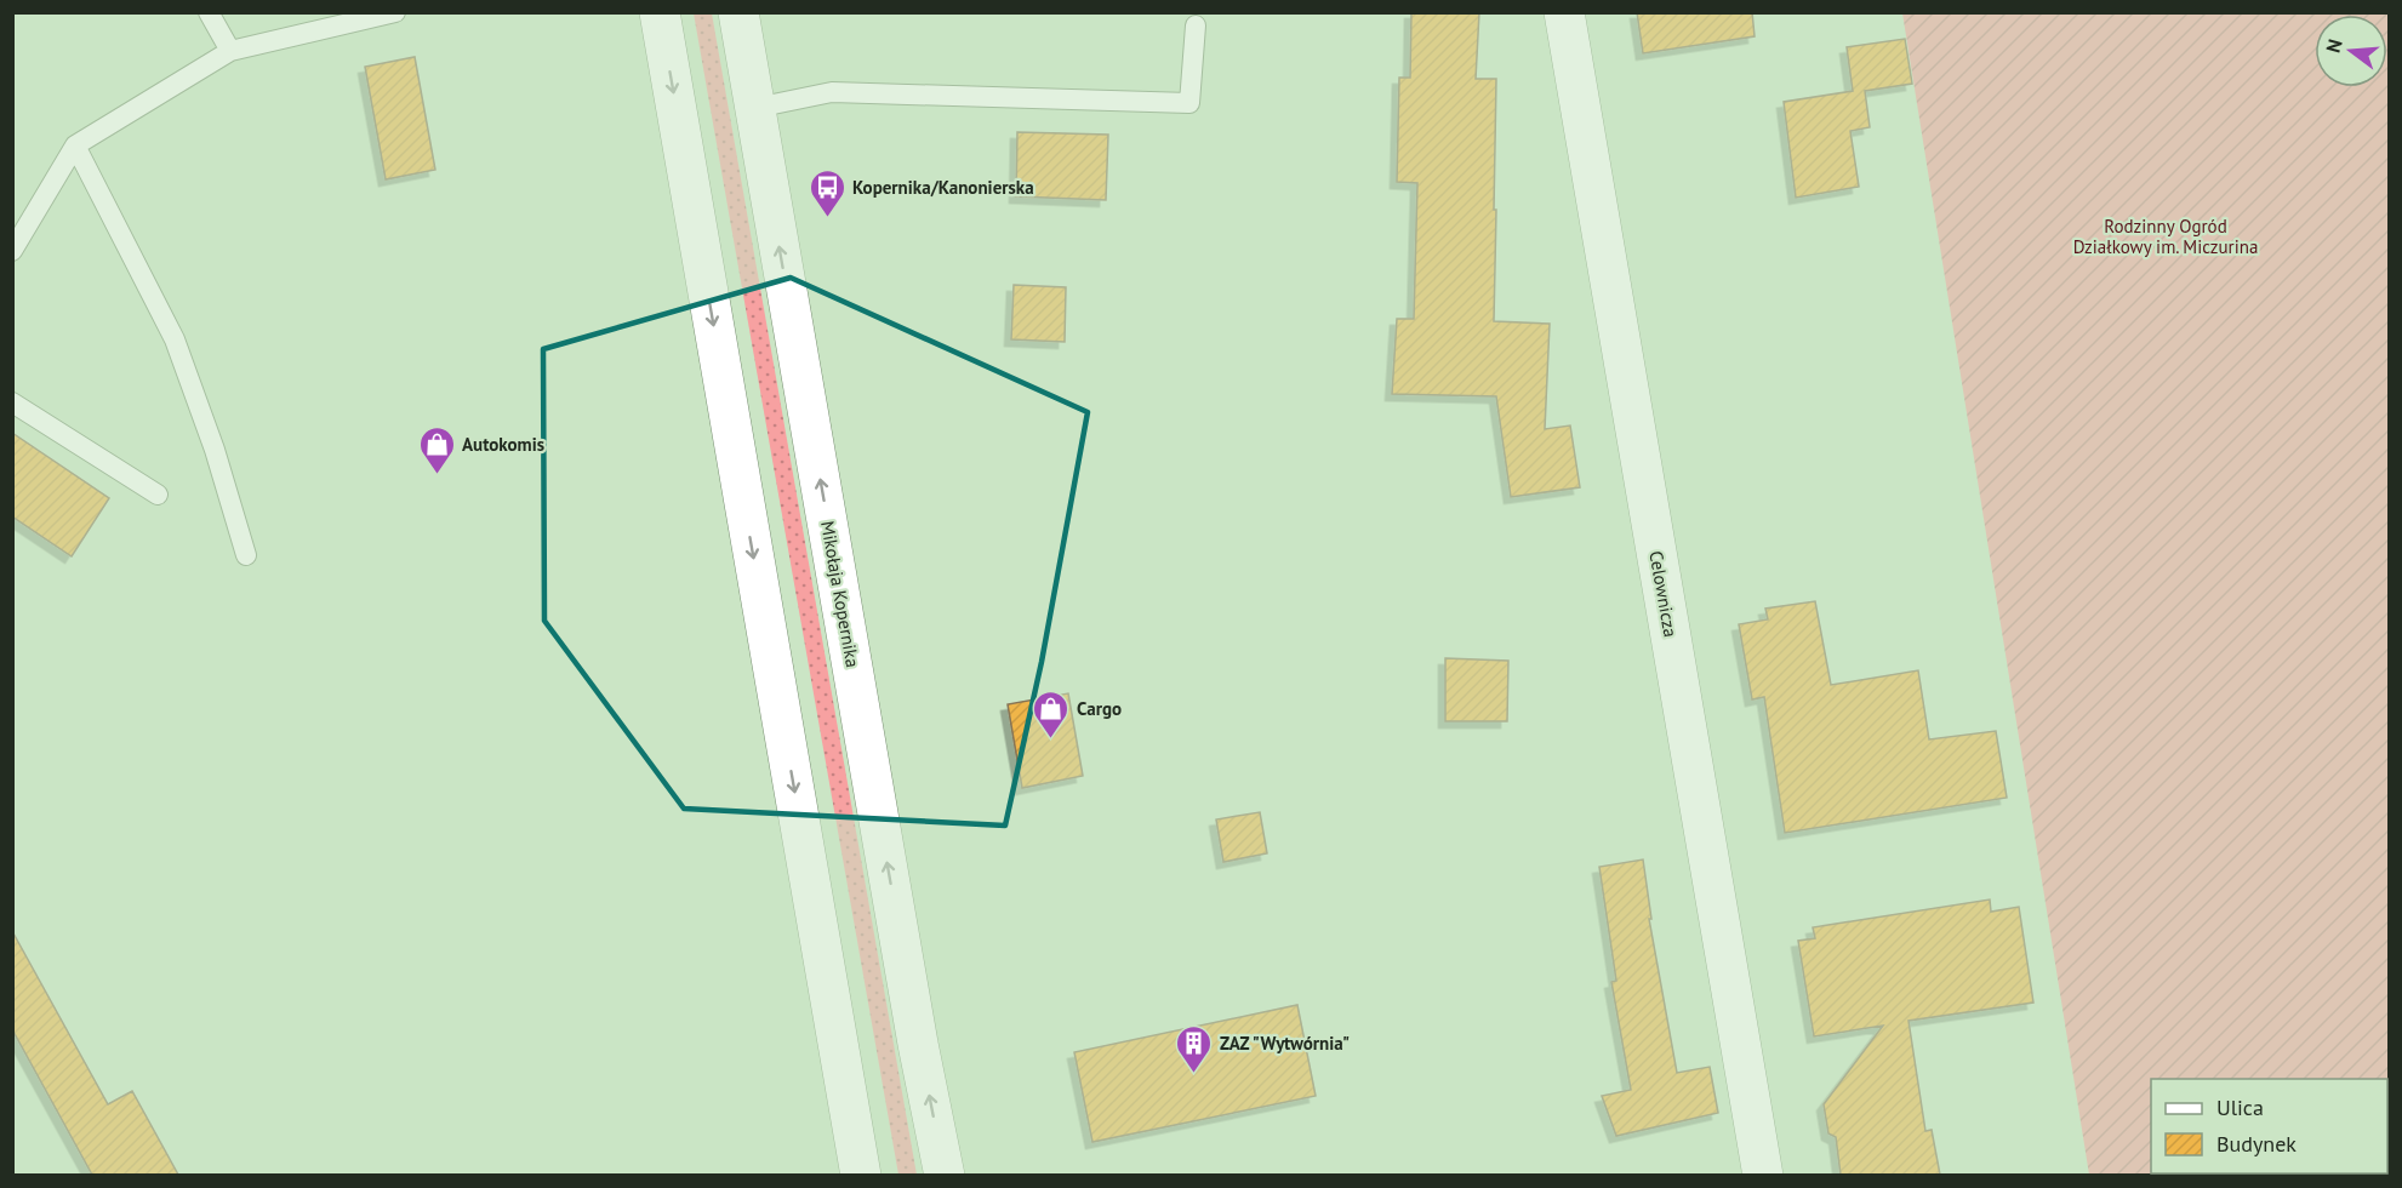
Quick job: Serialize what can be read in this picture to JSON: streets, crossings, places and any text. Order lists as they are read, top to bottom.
{
  "streets": {
    "main road": ["Mikołaja Kopernika", "Celownicza"]
  },
  "parks": ["Rodzinny Ogród Działkowy im. Miczurina"],
  "places": {
    "bus stop": ["Kopernika/Kanonierska"],
    "shop": ["Autokomis", "Cargo"],
    "building": ["ZAZ \"Wytwórnia\""]
  },
  "legend": ["Ulica", "Budynek"],
  "north": "left"
}
